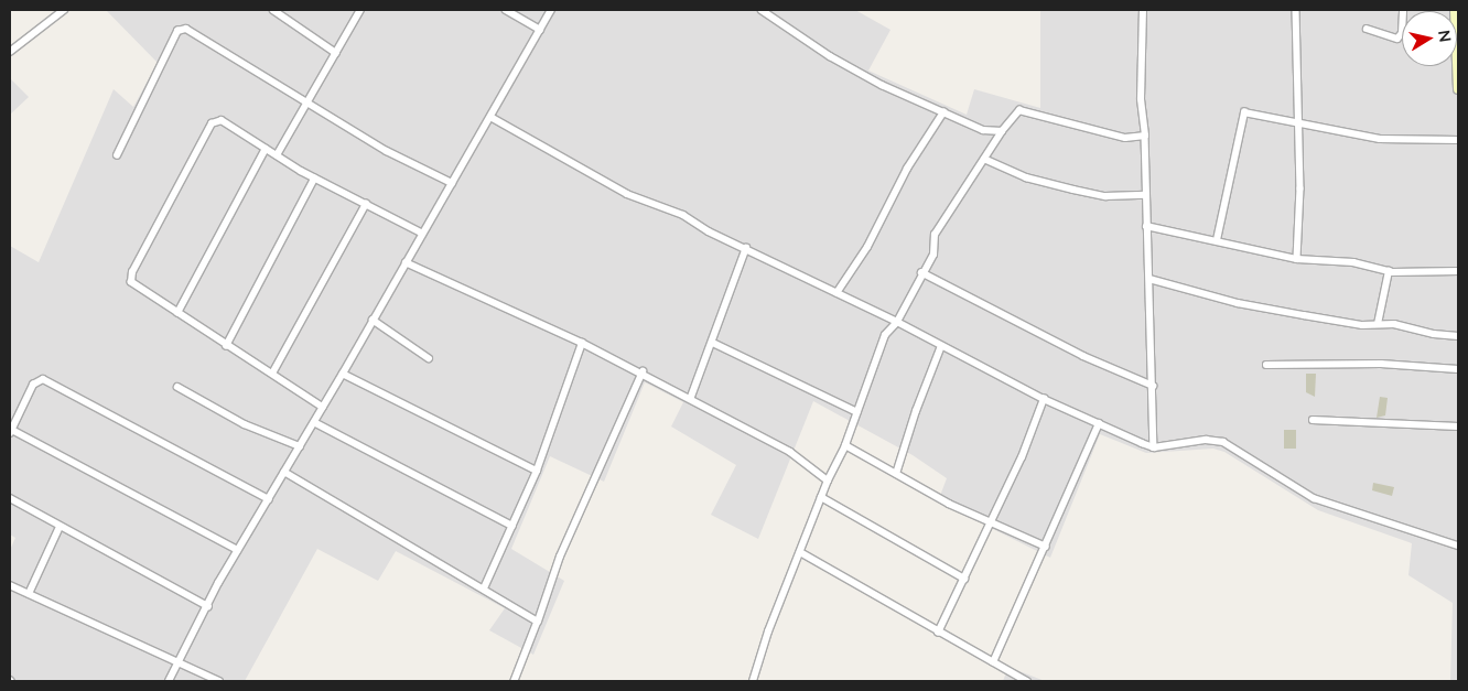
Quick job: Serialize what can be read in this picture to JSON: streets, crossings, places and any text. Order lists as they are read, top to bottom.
{
  "north": "right"
}
